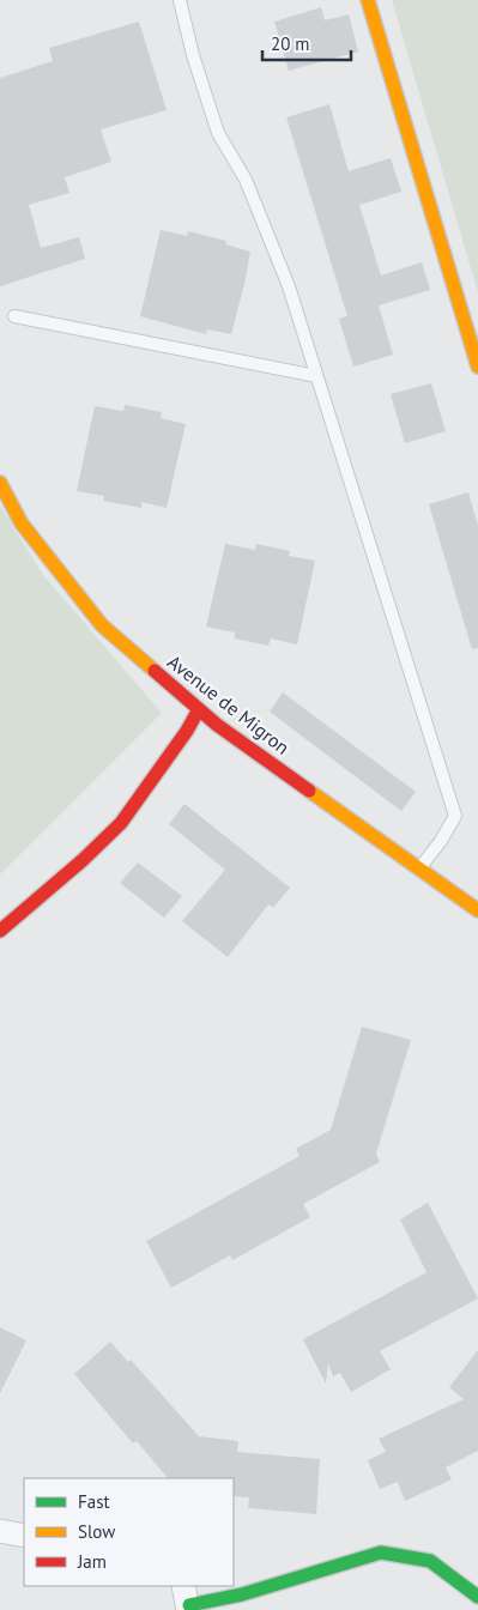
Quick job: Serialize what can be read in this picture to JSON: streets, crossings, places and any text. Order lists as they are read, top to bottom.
{
  "streets": {
    "street": ["Avenue de Migron"]
  },
  "legend": ["Fast", "Slow", "Jam"],
  "scale_bar": "20 m"
}
